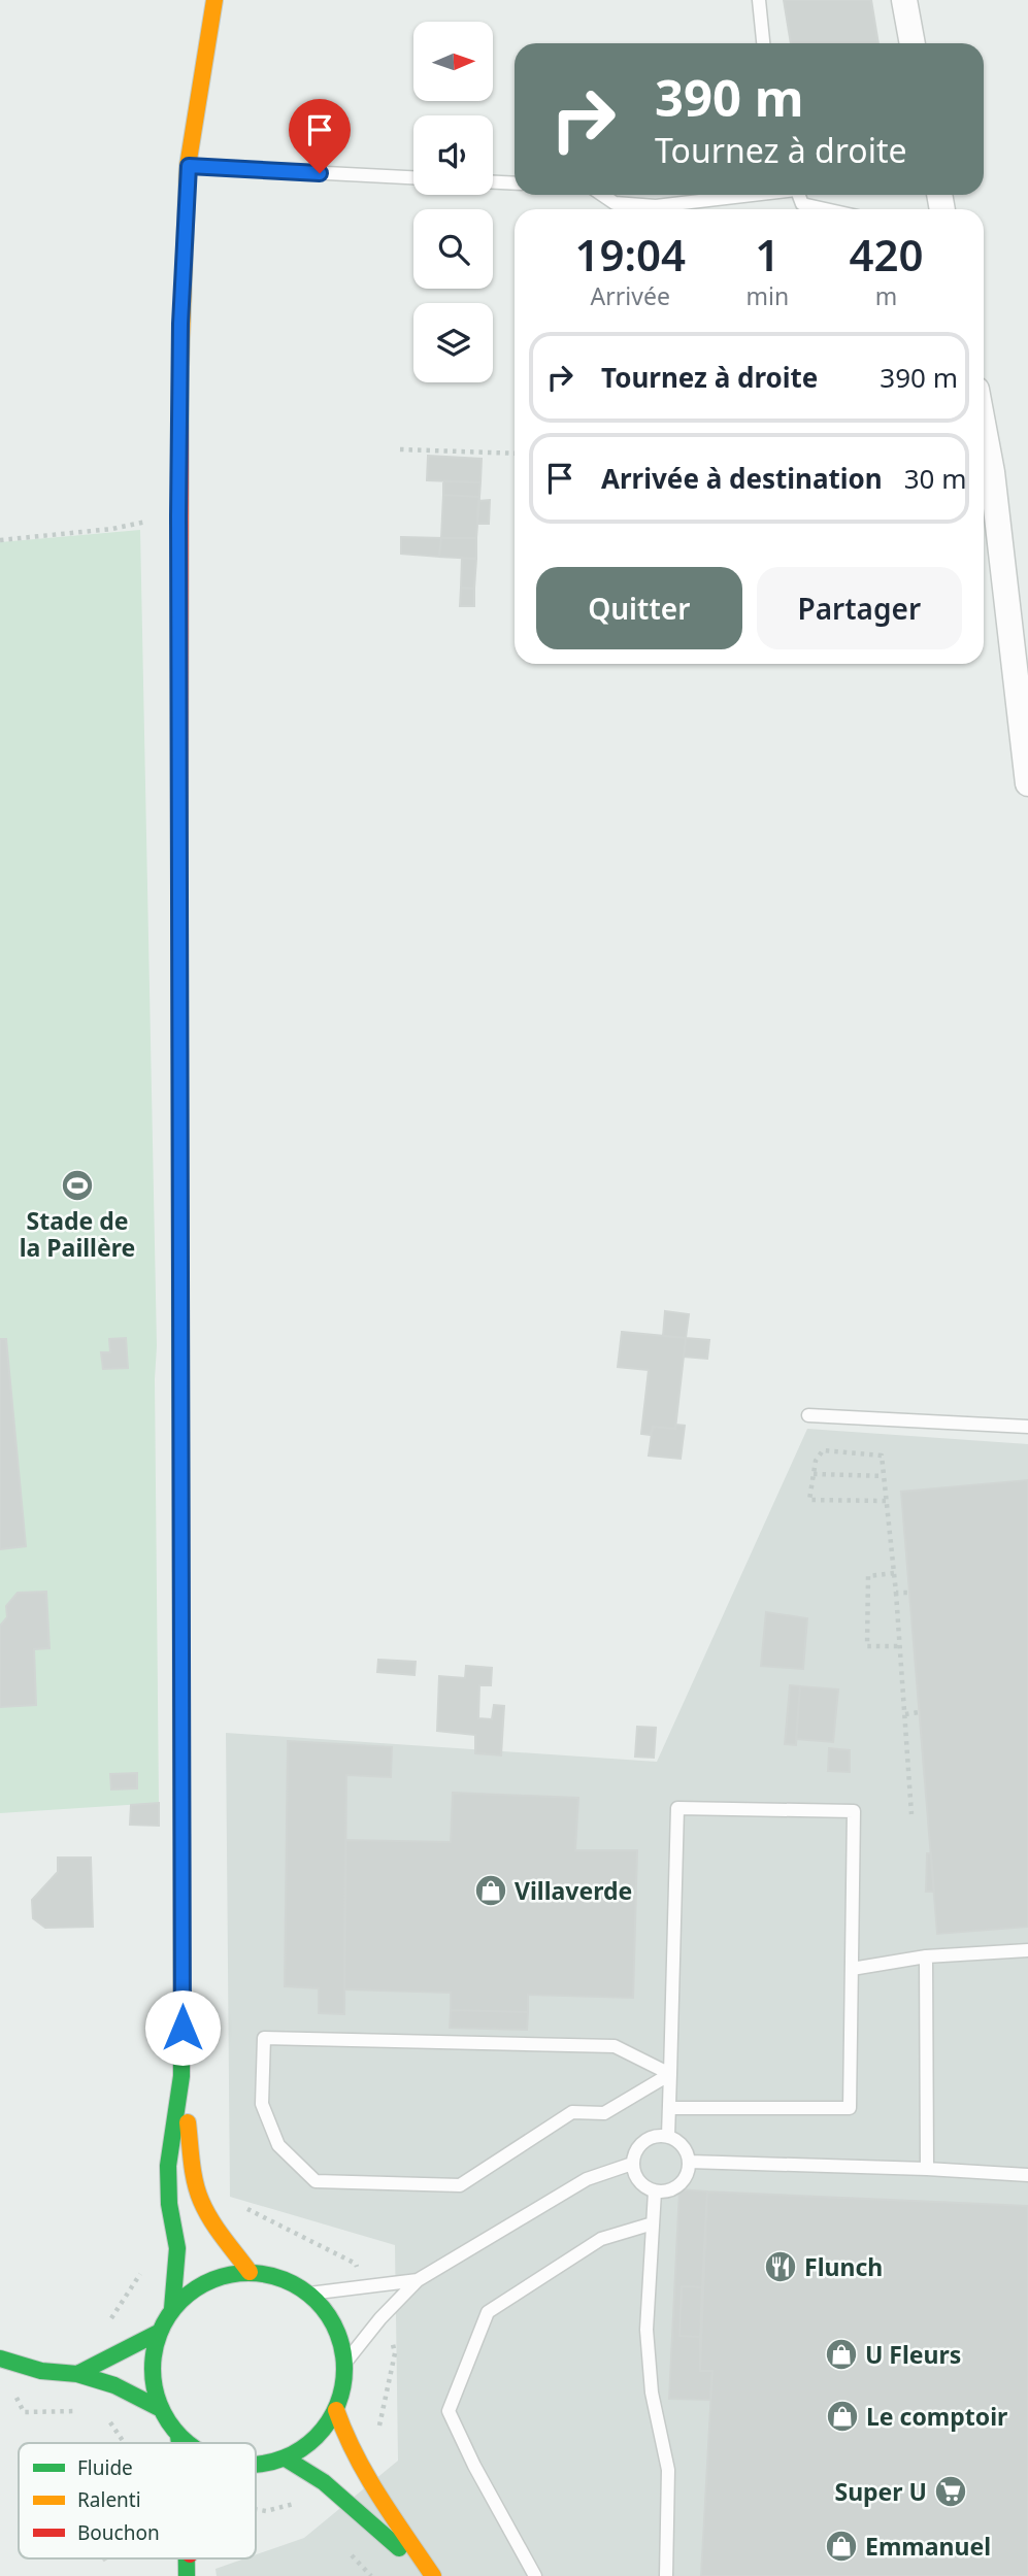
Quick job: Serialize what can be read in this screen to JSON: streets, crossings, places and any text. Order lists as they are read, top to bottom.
{
  "places": {
    "sports": ["Stade de la Paillère"],
    "shop": [
      "Villaverde",
      "U Fleurs",
      "Le comptoir",
      "Emmanuel"
    ],
    "restaurant": ["Flunch"],
    "supermarket": ["Super U"]
  },
  "legend": ["Fluide", "Ralenti", "Bouchon"],
  "north": "right",
  "page": {
    "turn": ["390 m", "Tournez à droite"],
    "eta": [
      "19:04",
      "Arrivée",
      "1",
      "min",
      "420",
      "m"
    ],
    "list": [
      {
        "name": "Tournez à droite",
        "value": "390 m"
      },
      {
        "name": "Arrivée à destination",
        "value": "30 m"
      }
    ],
    "buttons": ["Quitter", "Partager"]
  }
}
